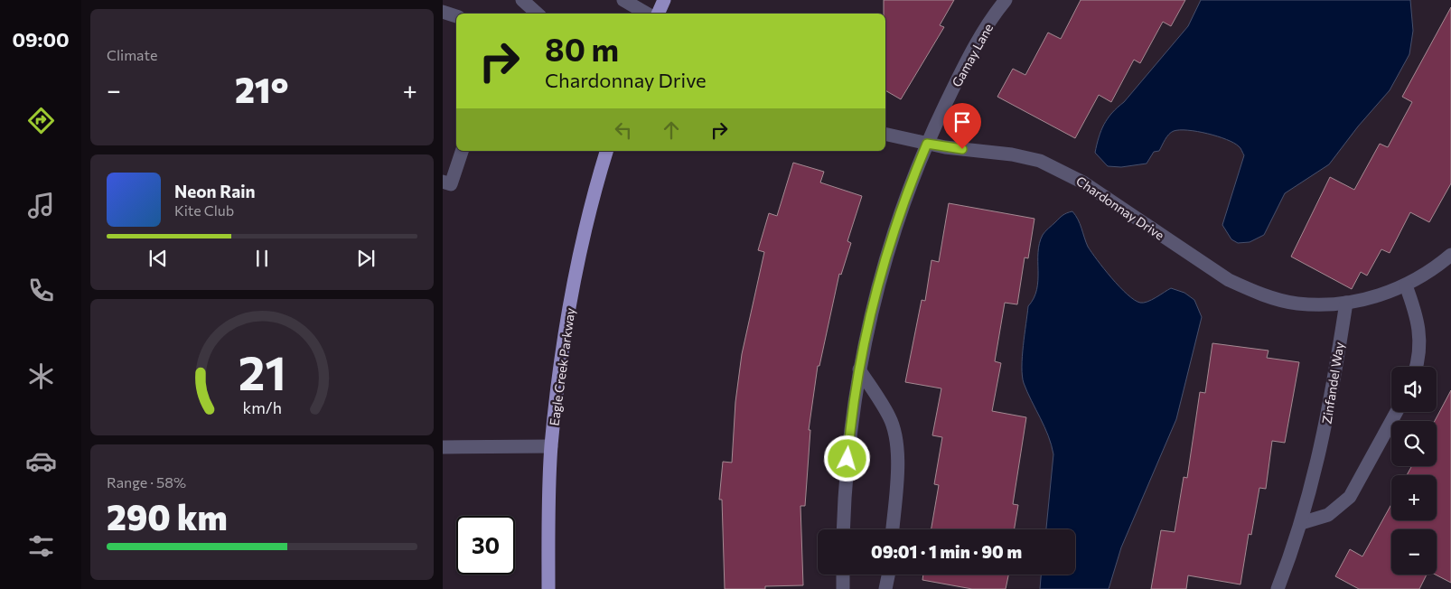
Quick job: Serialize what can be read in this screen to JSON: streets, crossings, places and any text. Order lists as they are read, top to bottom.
{
  "streets": {
    "main road": ["Eagle Creek Parkway"],
    "street": ["Gamay Lane", "Chardonnay Drive", "Zinfandel Way"]
  },
  "crossings": [
    ["Gamay Lane", "Chardonnay Drive"],
    ["Chardonnay Drive", "Zinfandel Way"]
  ],
  "page": {
    "tabs": "09:00",
    "tile": [
      "Climate",
      ["Range · 58%", "290 km"]
    ],
    "turn": ["80 m", "Chardonnay Drive"],
    "heat": ["−", "21°", "+"],
    "song": ["Neon Rain", "Kite Club"],
    "map_buttons": ["+", "−"],
    "limit": "30",
    "trip": "09:01 · 1 min · 90 m",
    "gauge": ["21", "km/h"]
  }
}
